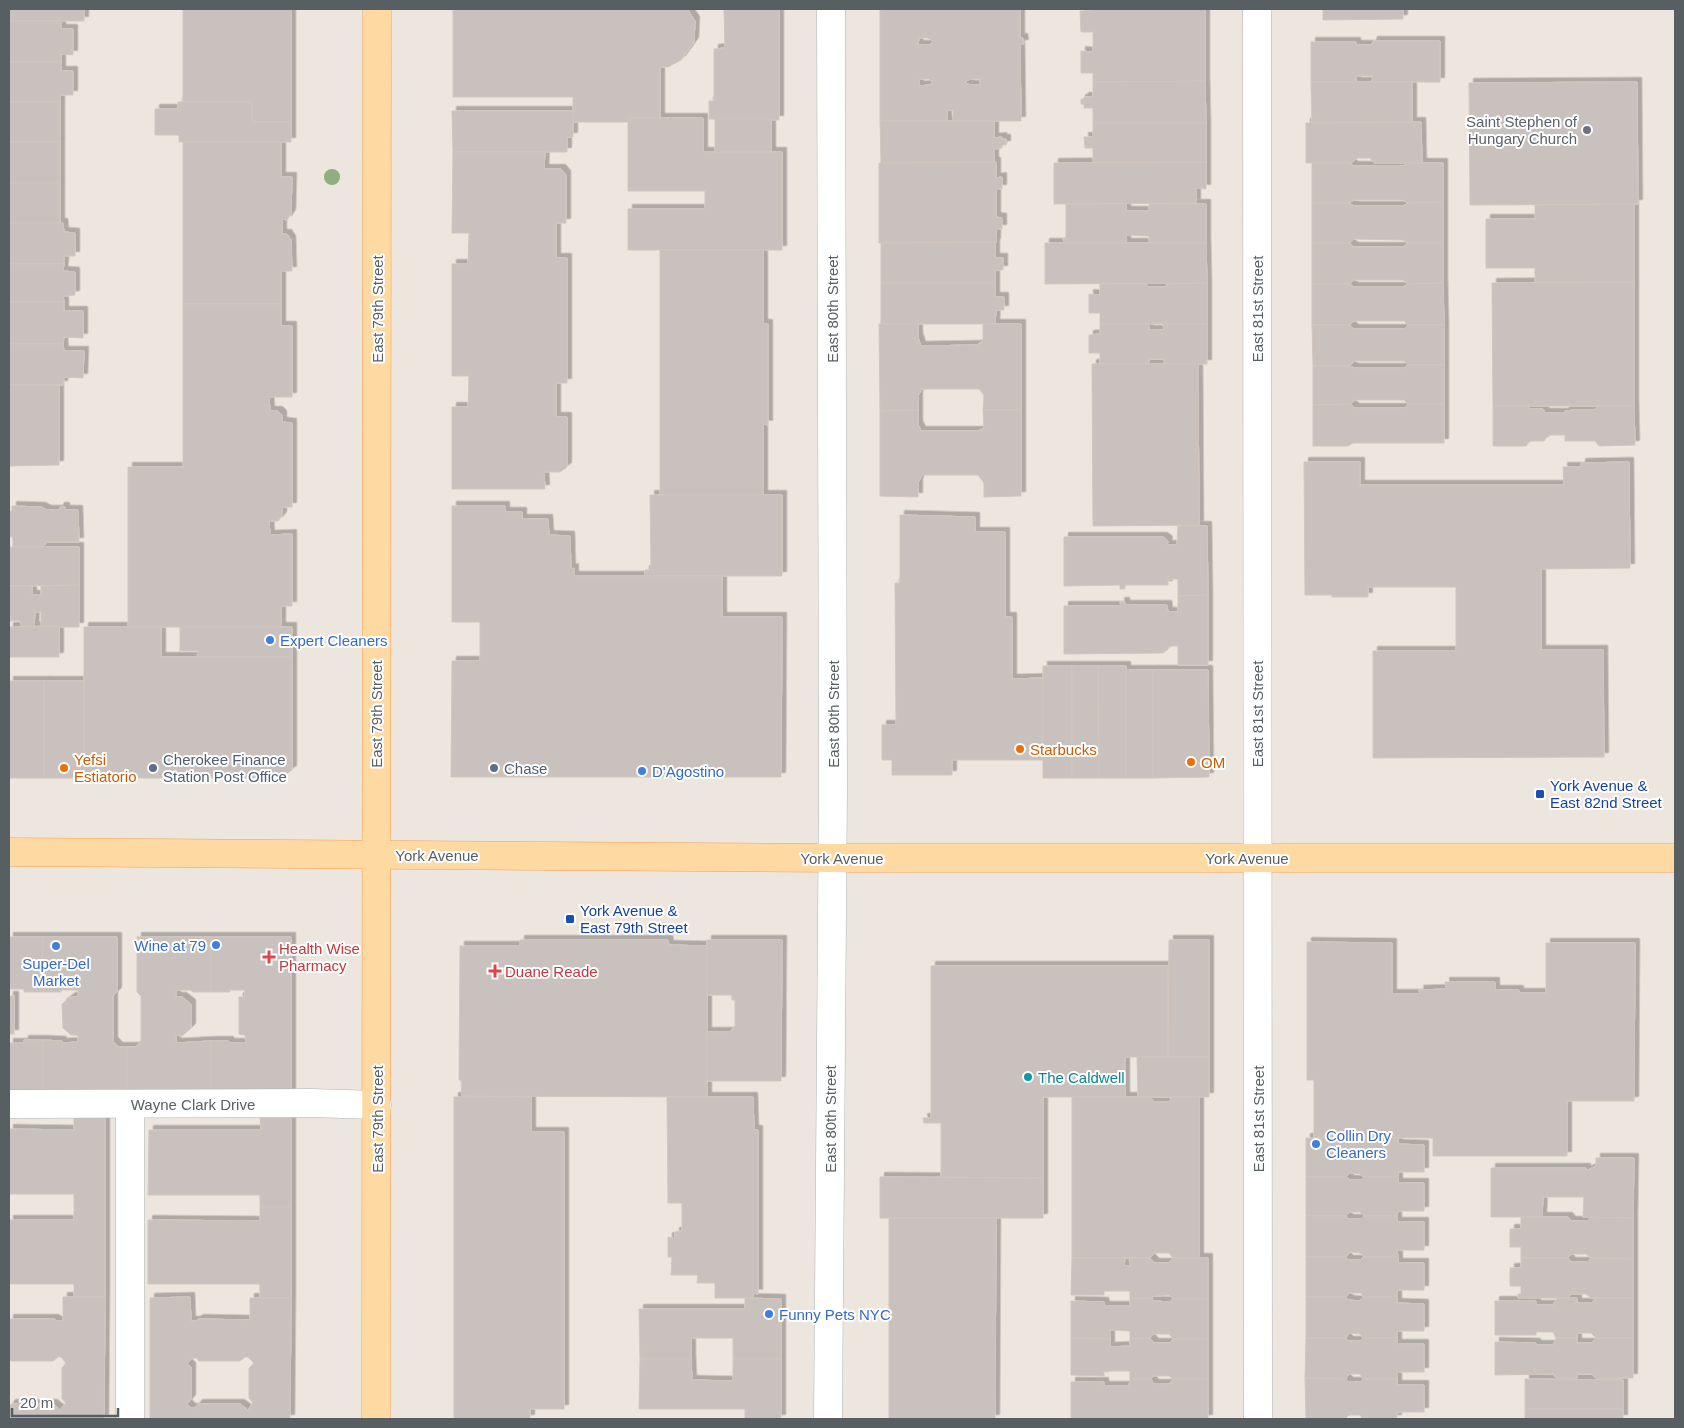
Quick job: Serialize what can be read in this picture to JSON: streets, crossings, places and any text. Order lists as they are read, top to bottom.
{
  "streets": {
    "main road": ["East 79th Street", "York Avenue"],
    "street": ["East 80th Street", "East 81st Street", "Wayne Clark Drive"]
  },
  "crossings": [
    ["East 79th Street", "York Avenue"],
    ["East 79th Street", "Wayne Clark Drive"],
    ["East 80th Street", "York Avenue"],
    ["East 81st Street", "York Avenue"]
  ],
  "places": {
    "other": [
      "Saint Stephen of Hungary Church",
      "Expert Cleaners",
      "Starbucks",
      "OM",
      "Yefsi Estiatorio",
      "Cherokee Finance Station Post Office",
      "Chase",
      "D'Agostino",
      "Wine at 79",
      "Super-Del Market",
      "The Caldwell",
      "Collin Dry Cleaners",
      "Funny Pets NYC"
    ],
    "transit": ["York Avenue & East 82nd Street", "York Avenue & East 79th Street"],
    "health": ["Health Wise Pharmacy", "Duane Reade"]
  },
  "scale_bar": "20 m"
}
